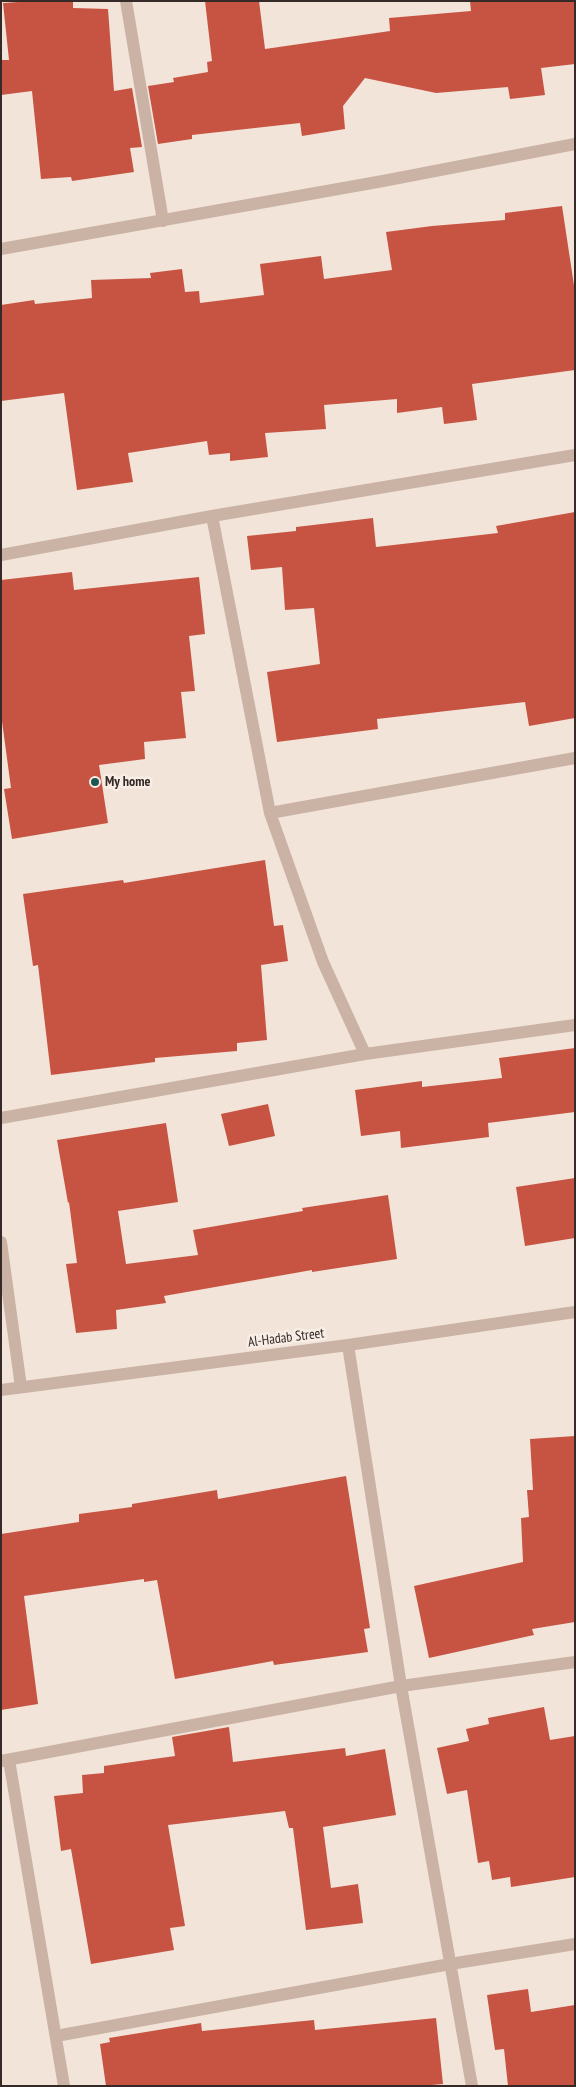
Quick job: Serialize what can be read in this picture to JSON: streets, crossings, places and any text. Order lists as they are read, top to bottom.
{
  "streets": {
    "street": ["Al-Hadab Street"]
  },
  "places": ["My home"]
}
